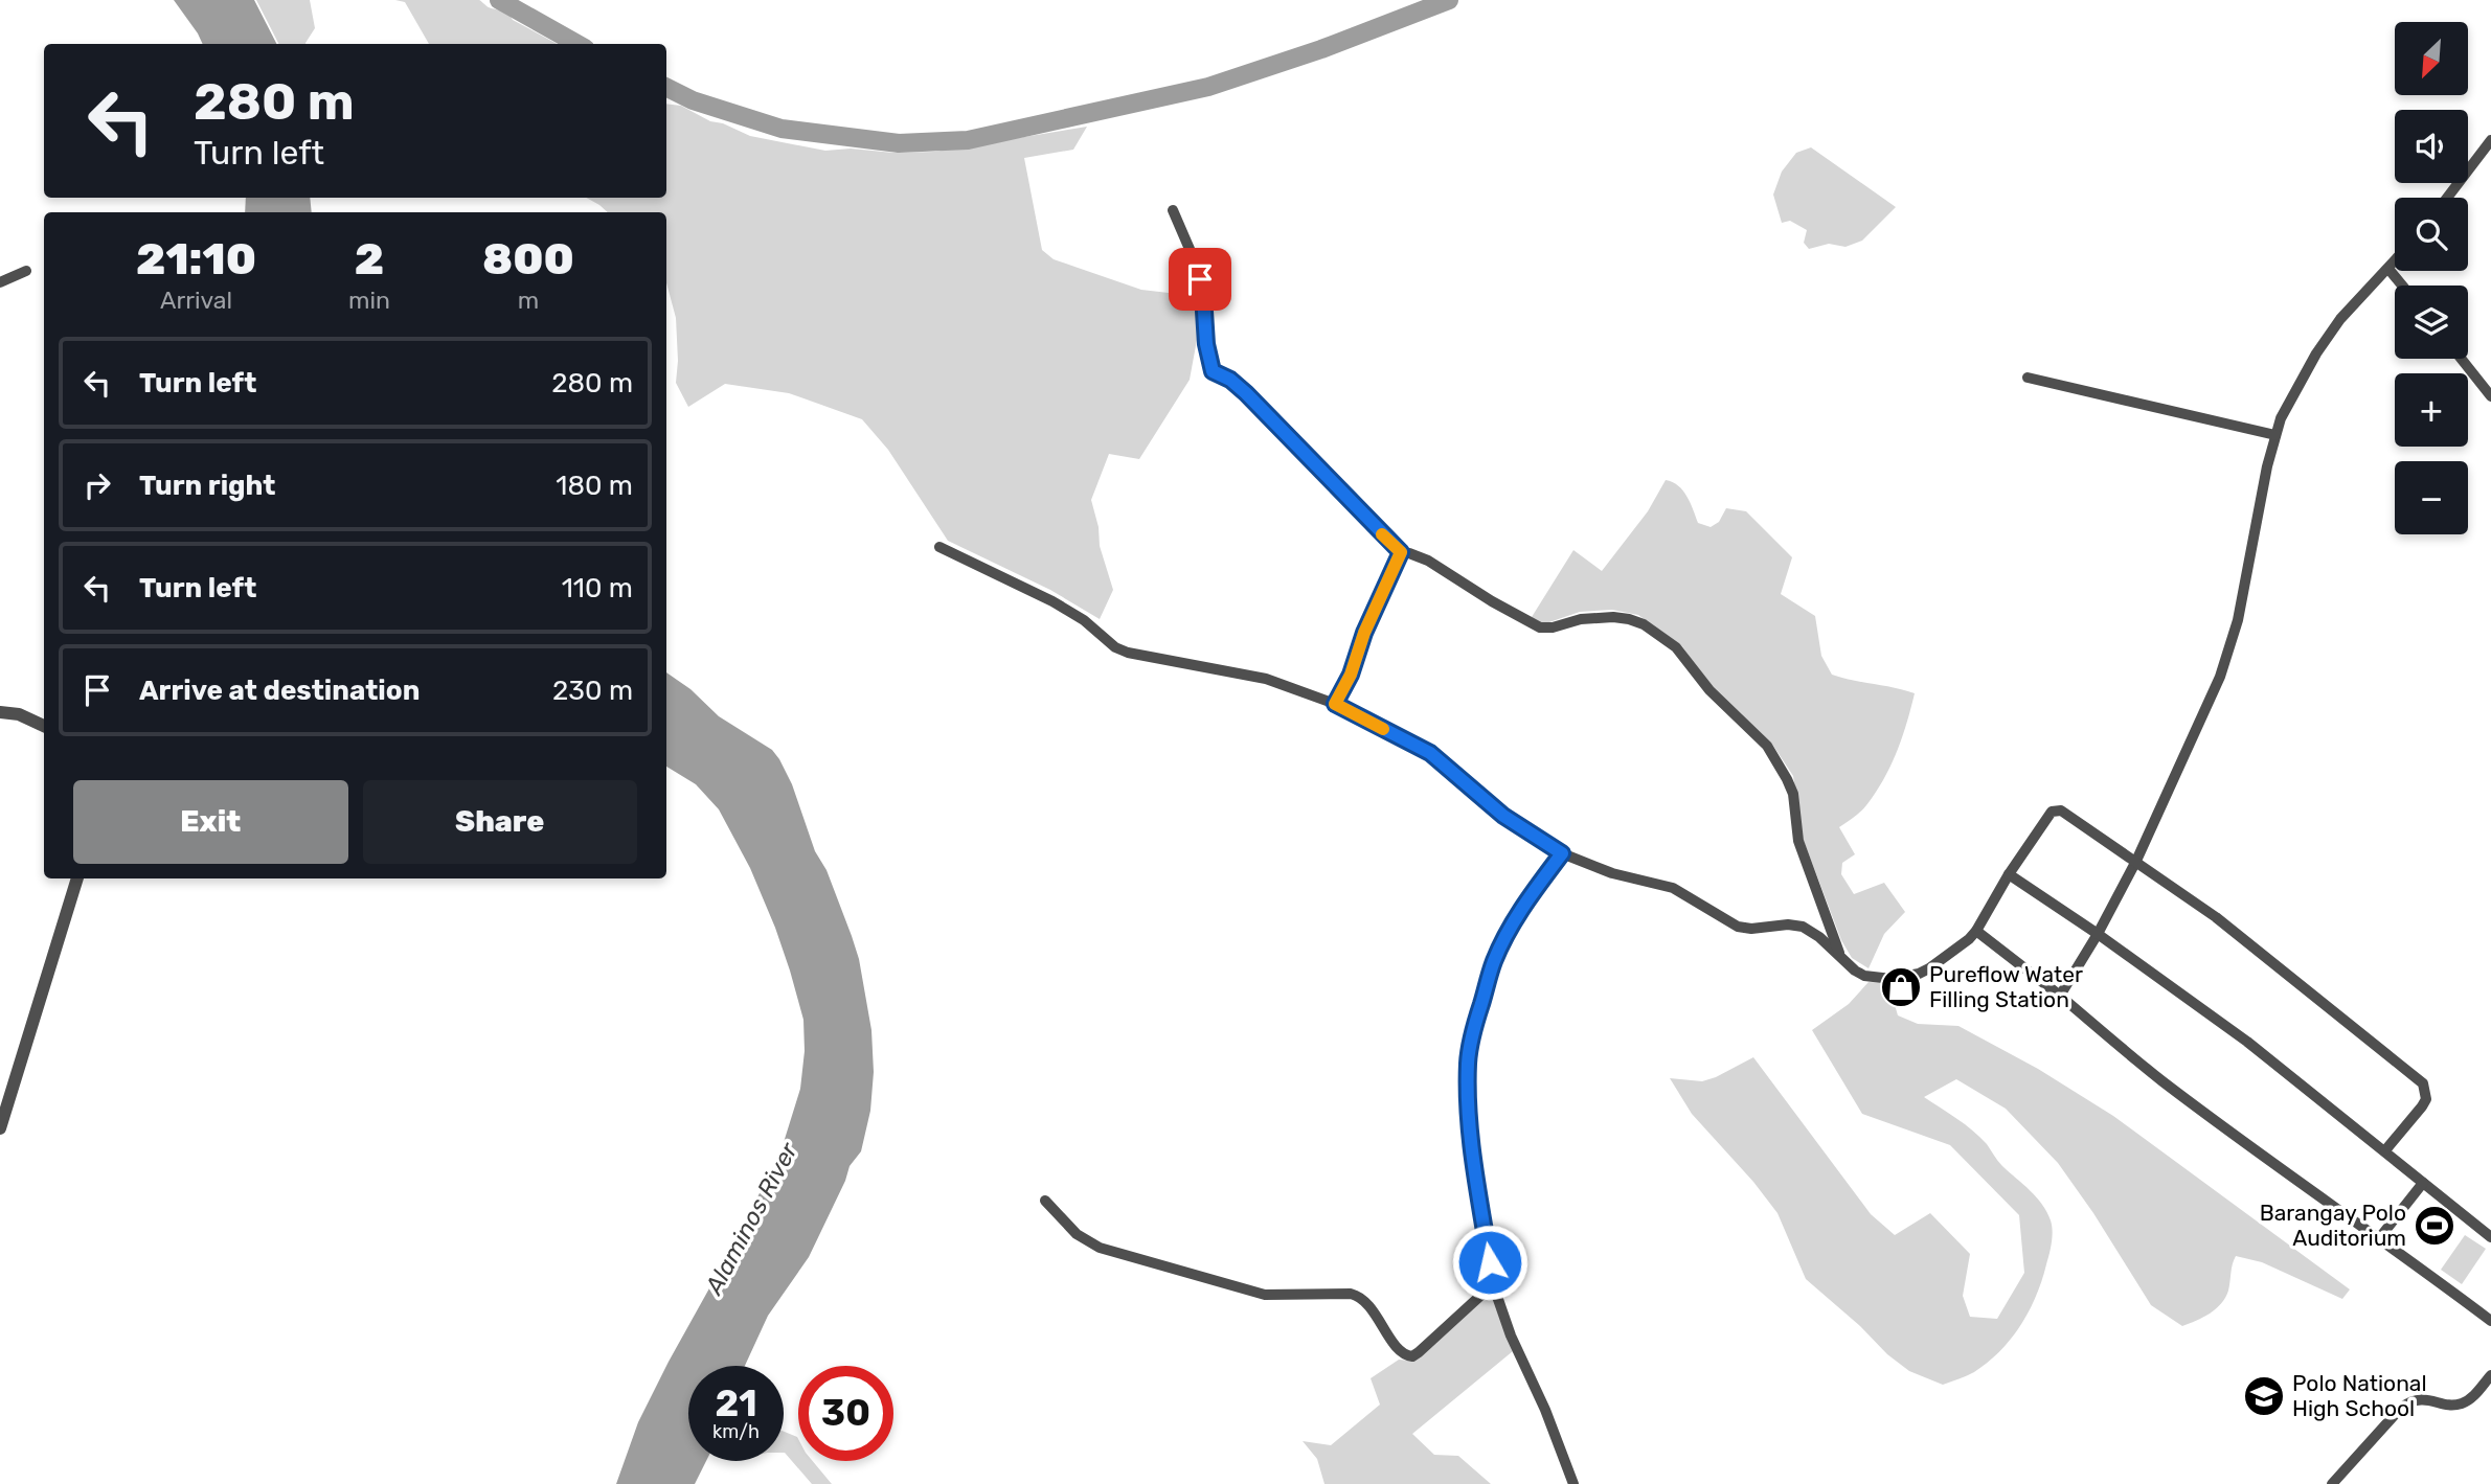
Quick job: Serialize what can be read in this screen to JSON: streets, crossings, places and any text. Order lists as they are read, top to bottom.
{
  "water": ["Alaminos River"],
  "places": {
    "shop": ["Pureflow Water Filling Station"],
    "sports": ["Barangay Polo Auditorium"],
    "school or university": ["Polo National High School"]
  },
  "north": "bottom left",
  "page": {
    "map_buttons": ["+", "−"],
    "turn": ["280 m", "Turn left"],
    "eta": [
      "21:10",
      "Arrival",
      "2",
      "min",
      "800",
      "m"
    ],
    "list": [
      {
        "name": "Turn left",
        "value": "280 m"
      },
      {
        "name": "Turn right",
        "value": "180 m"
      },
      {
        "name": "Turn left",
        "value": "110 m"
      },
      {
        "name": "Arrive at destination",
        "value": "230 m"
      }
    ],
    "buttons": ["Exit", "Share"],
    "speed": "21 km/h",
    "limit": "30"
  }
}
